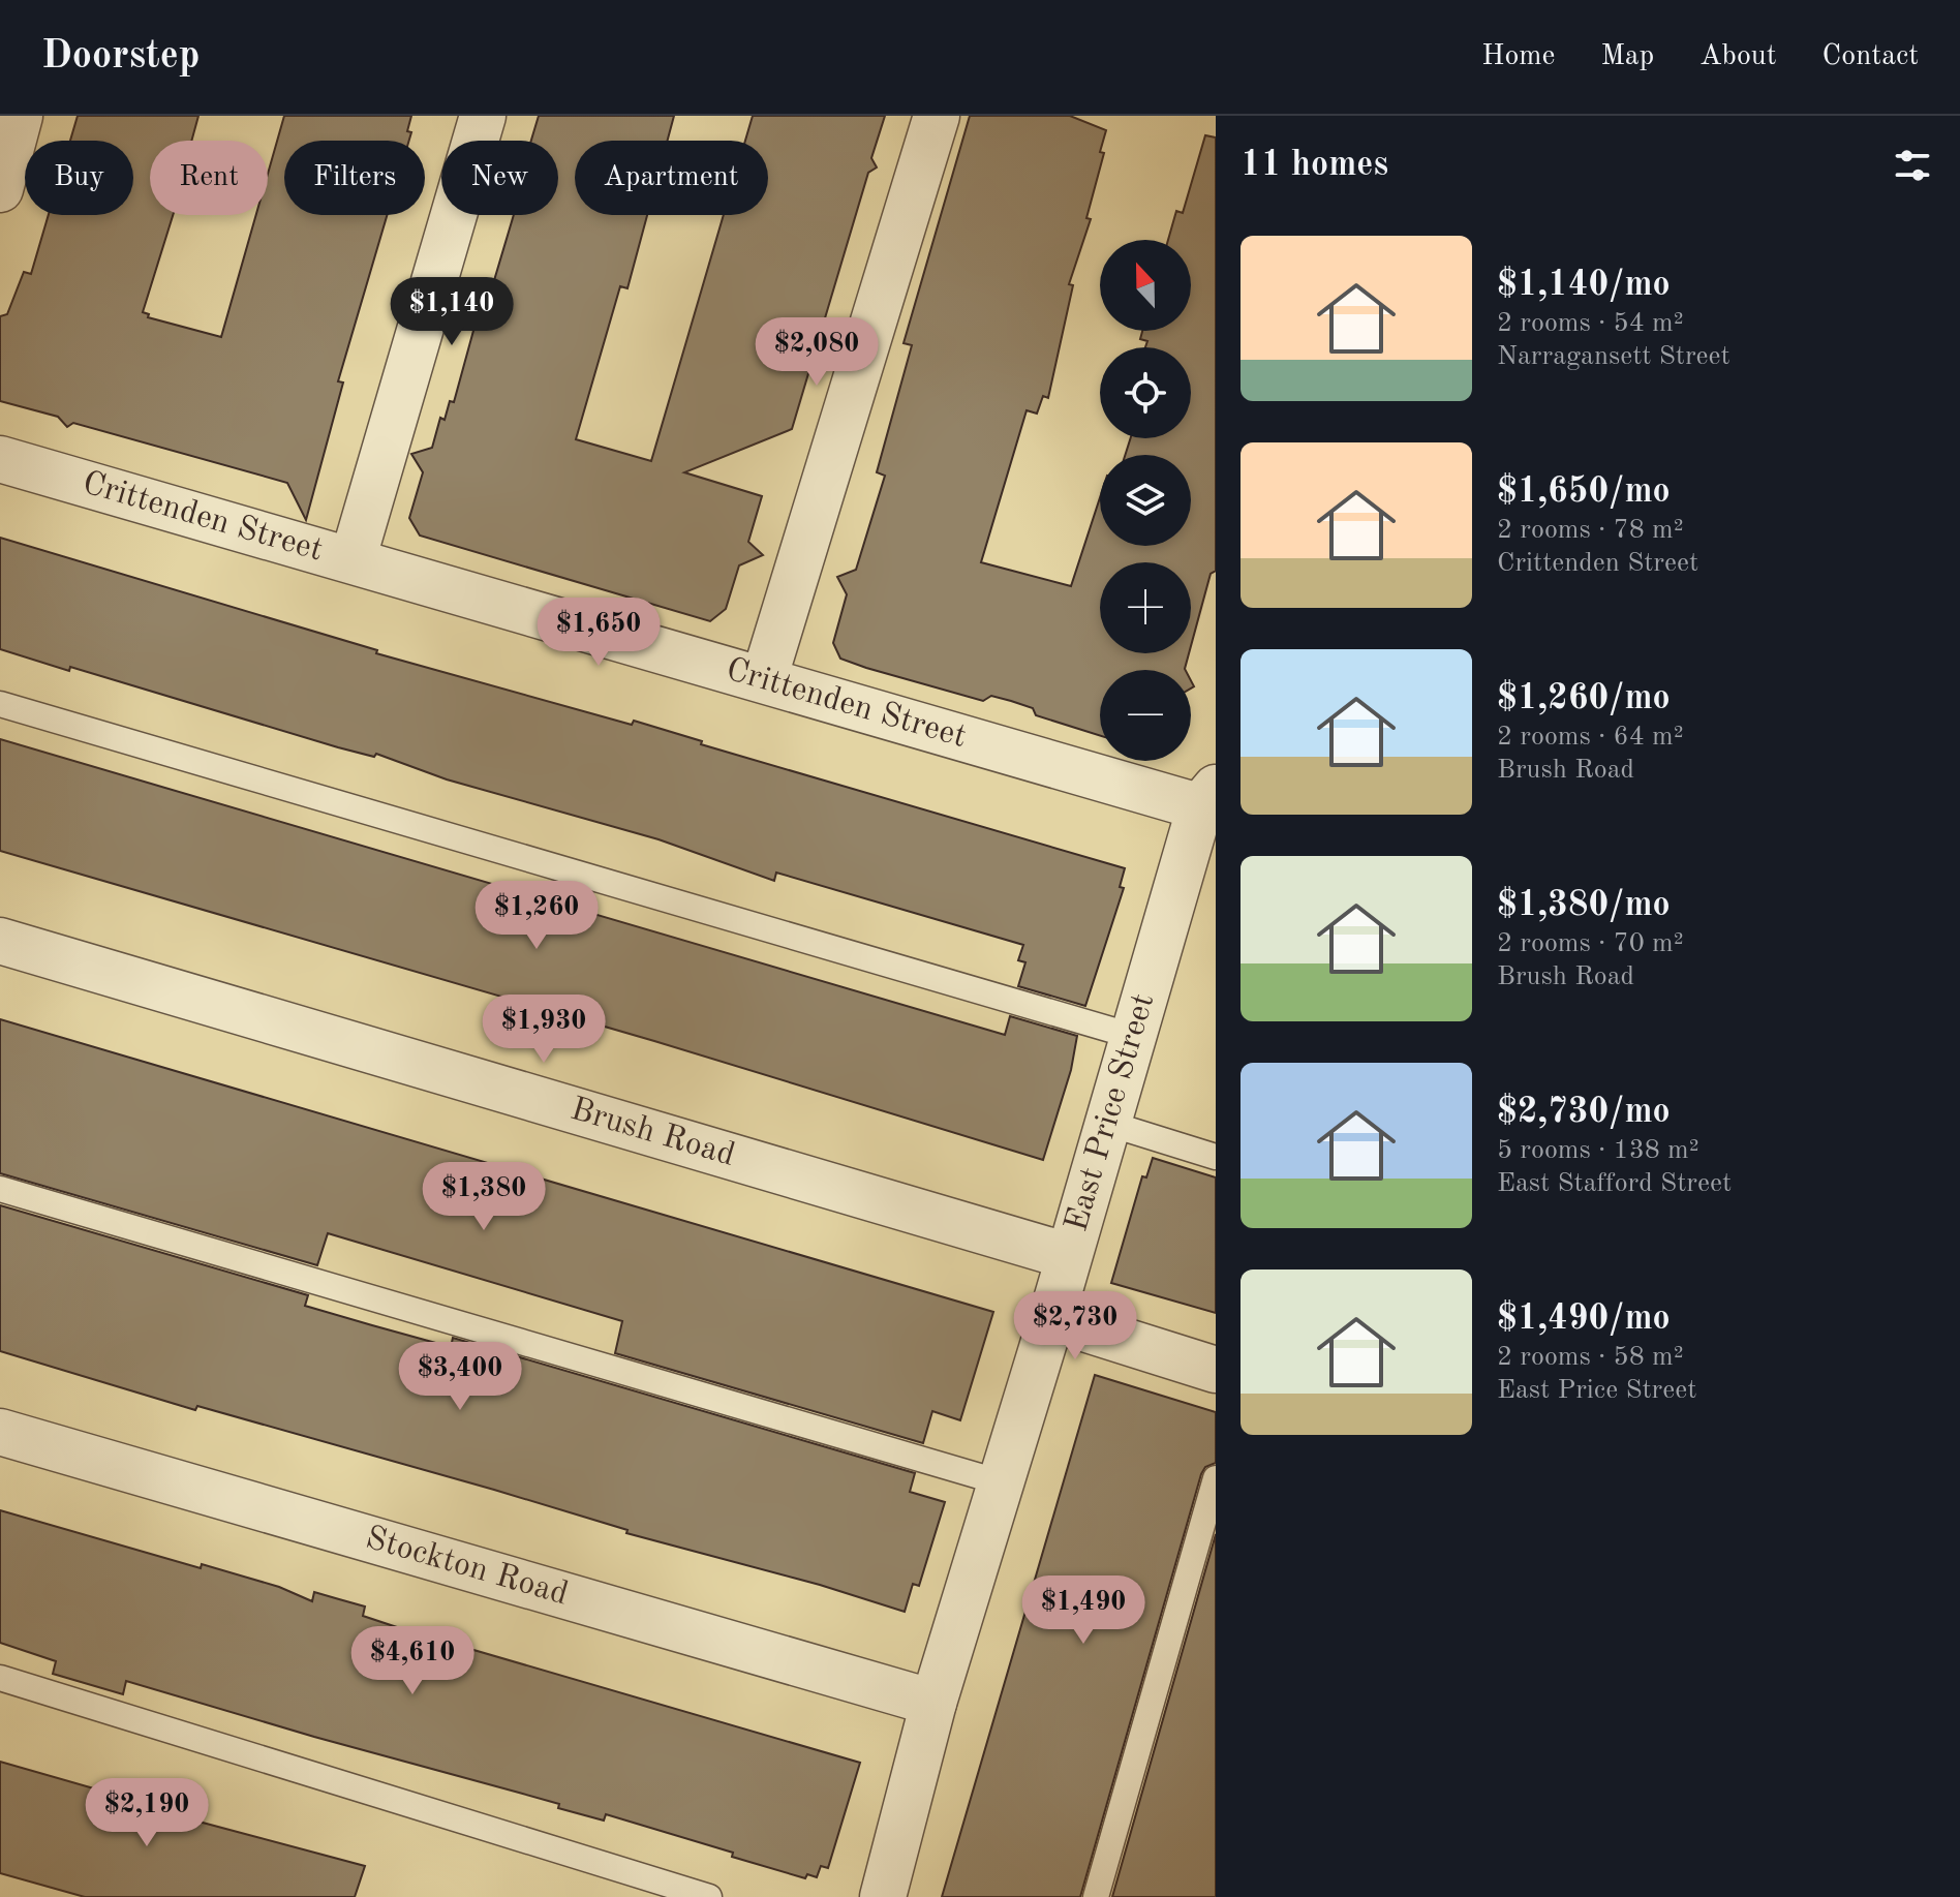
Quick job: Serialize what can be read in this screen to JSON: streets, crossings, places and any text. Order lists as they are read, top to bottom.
{
  "streets": {
    "street": [
      "Crittenden Street",
      "East Price Street",
      "Brush Road",
      "Stockton Road"
    ]
  },
  "crossings": [
    ["Crittenden Street", "East Price Street"],
    ["East Price Street", "Brush Road"],
    ["East Price Street", "Stockton Road"]
  ],
  "north": "top",
  "page": {
    "header": "Doorstep",
    "nav": [
      "Home",
      "Map",
      "About",
      "Contact"
    ],
    "heading": "11 homes",
    "chip": [
      "Buy",
      "Rent",
      "Filters",
      "New",
      "Apartment"
    ],
    "list": [
      {
        "name": "$1,140/mo",
        "note": "2 rooms · 54 m² · Narragansett Street"
      },
      {
        "name": "$1,650/mo",
        "note": "2 rooms · 78 m² · Crittenden Street"
      },
      {
        "name": "$1,260/mo",
        "note": "2 rooms · 64 m² · Brush Road"
      },
      {
        "name": "$1,380/mo",
        "note": "2 rooms · 70 m² · Brush Road"
      },
      {
        "name": "$2,730/mo",
        "note": "5 rooms · 138 m² · East Stafford Street"
      },
      {
        "name": "$1,490/mo",
        "note": "2 rooms · 58 m² · East Price Street"
      }
    ],
    "map_buttons": ["+", "−"],
    "price": [
      "$1,140",
      "$2,080",
      "$1,650",
      "$1,260",
      "$1,930",
      "$1,380",
      "$2,730",
      "$3,400",
      "$1,490",
      "$4,610",
      "$2,190"
    ]
  }
}
